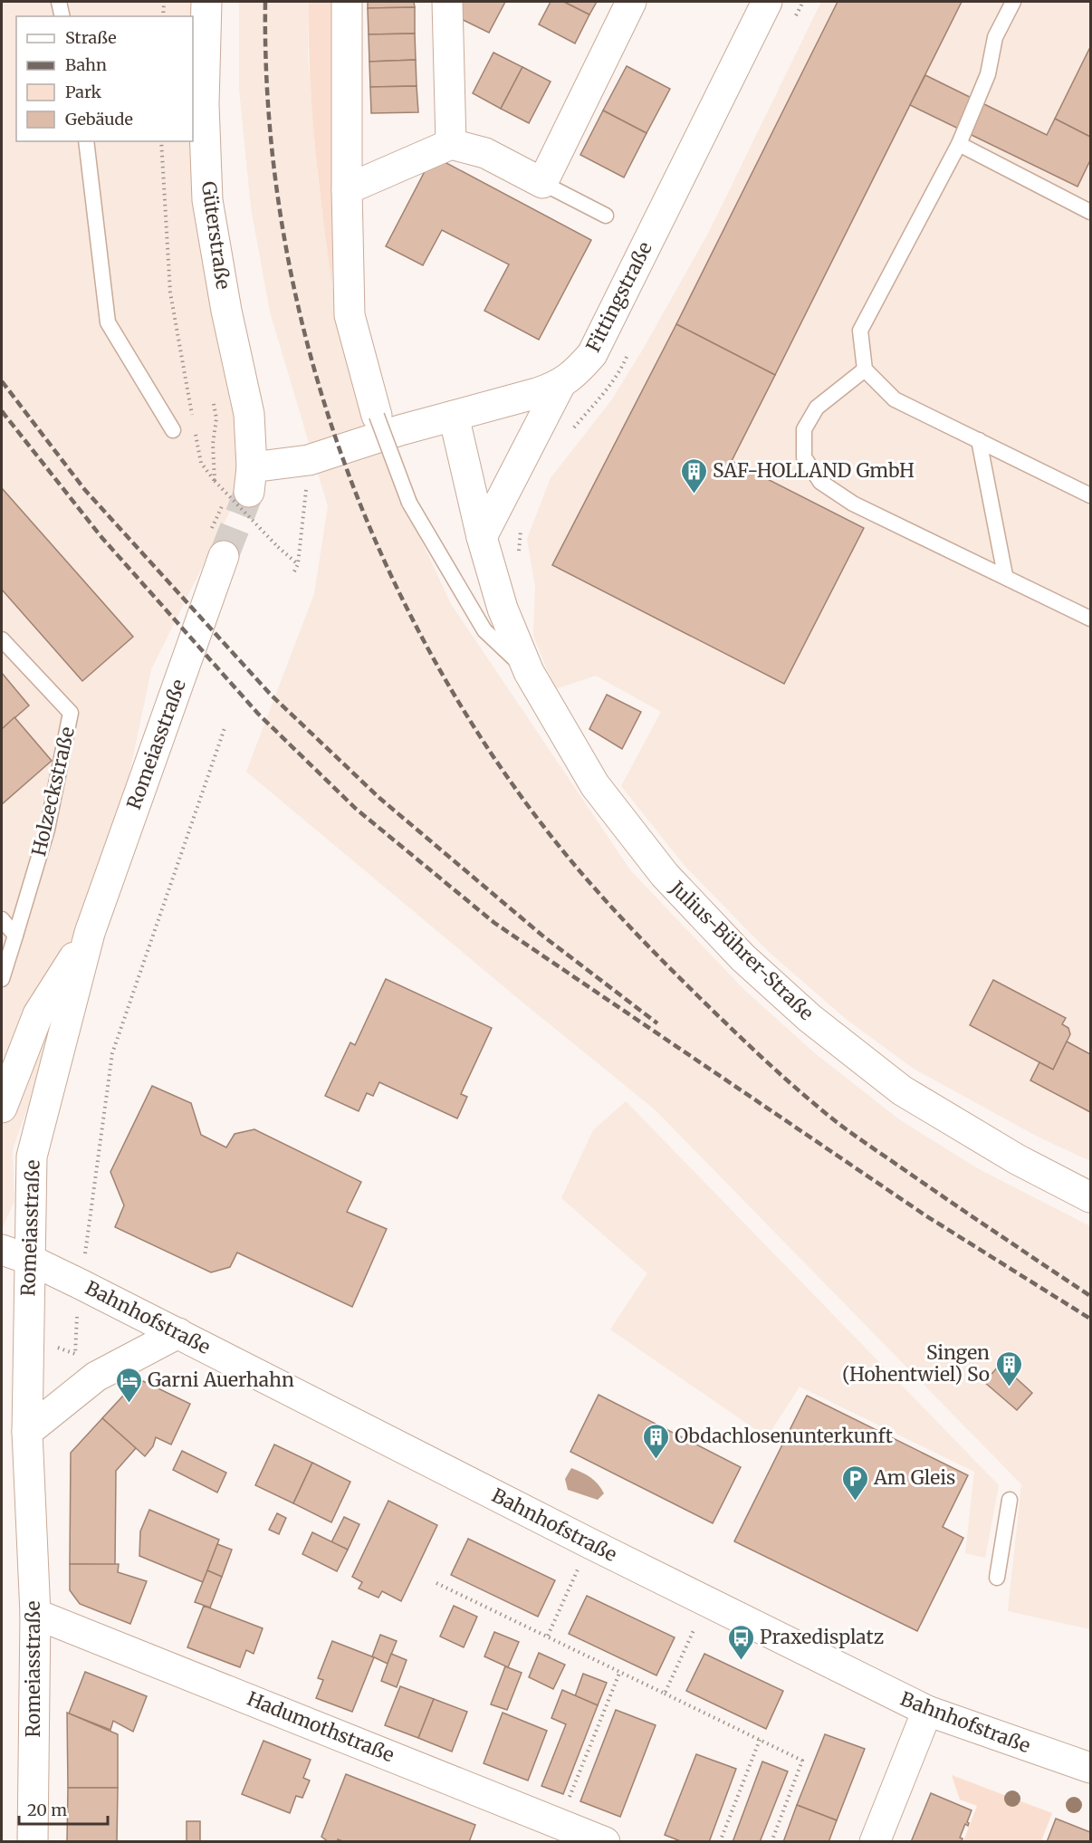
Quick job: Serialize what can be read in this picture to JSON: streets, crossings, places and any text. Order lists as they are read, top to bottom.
{
  "streets": {
    "street": [
      "Güterstraße",
      "Fittingstraße",
      "Romeiasstraße",
      "Julius-Bührer-Straße",
      "Bahnhofstraße",
      "Hadumothstraße"
    ],
    "lane": ["Holzeckstraße"]
  },
  "crossings": [
    ["Güterstraße", "Fittingstraße"],
    ["Fittingstraße", "Julius-Bührer-Straße"],
    ["Romeiasstraße", "Bahnhofstraße"],
    ["Romeiasstraße", "Hadumothstraße"]
  ],
  "places": {
    "building": ["SAF-HOLLAND GmbH", "Singen (Hohentwiel) So", "Obdachlosenunterkunft"],
    "hotel": ["Garni Auerhahn"],
    "parking": ["Am Gleis"],
    "bus stop": ["Praxedisplatz"]
  },
  "legend": [
    "Straße",
    "Bahn",
    "Park",
    "Gebäude"
  ],
  "scale_bar": "20 m"
}
